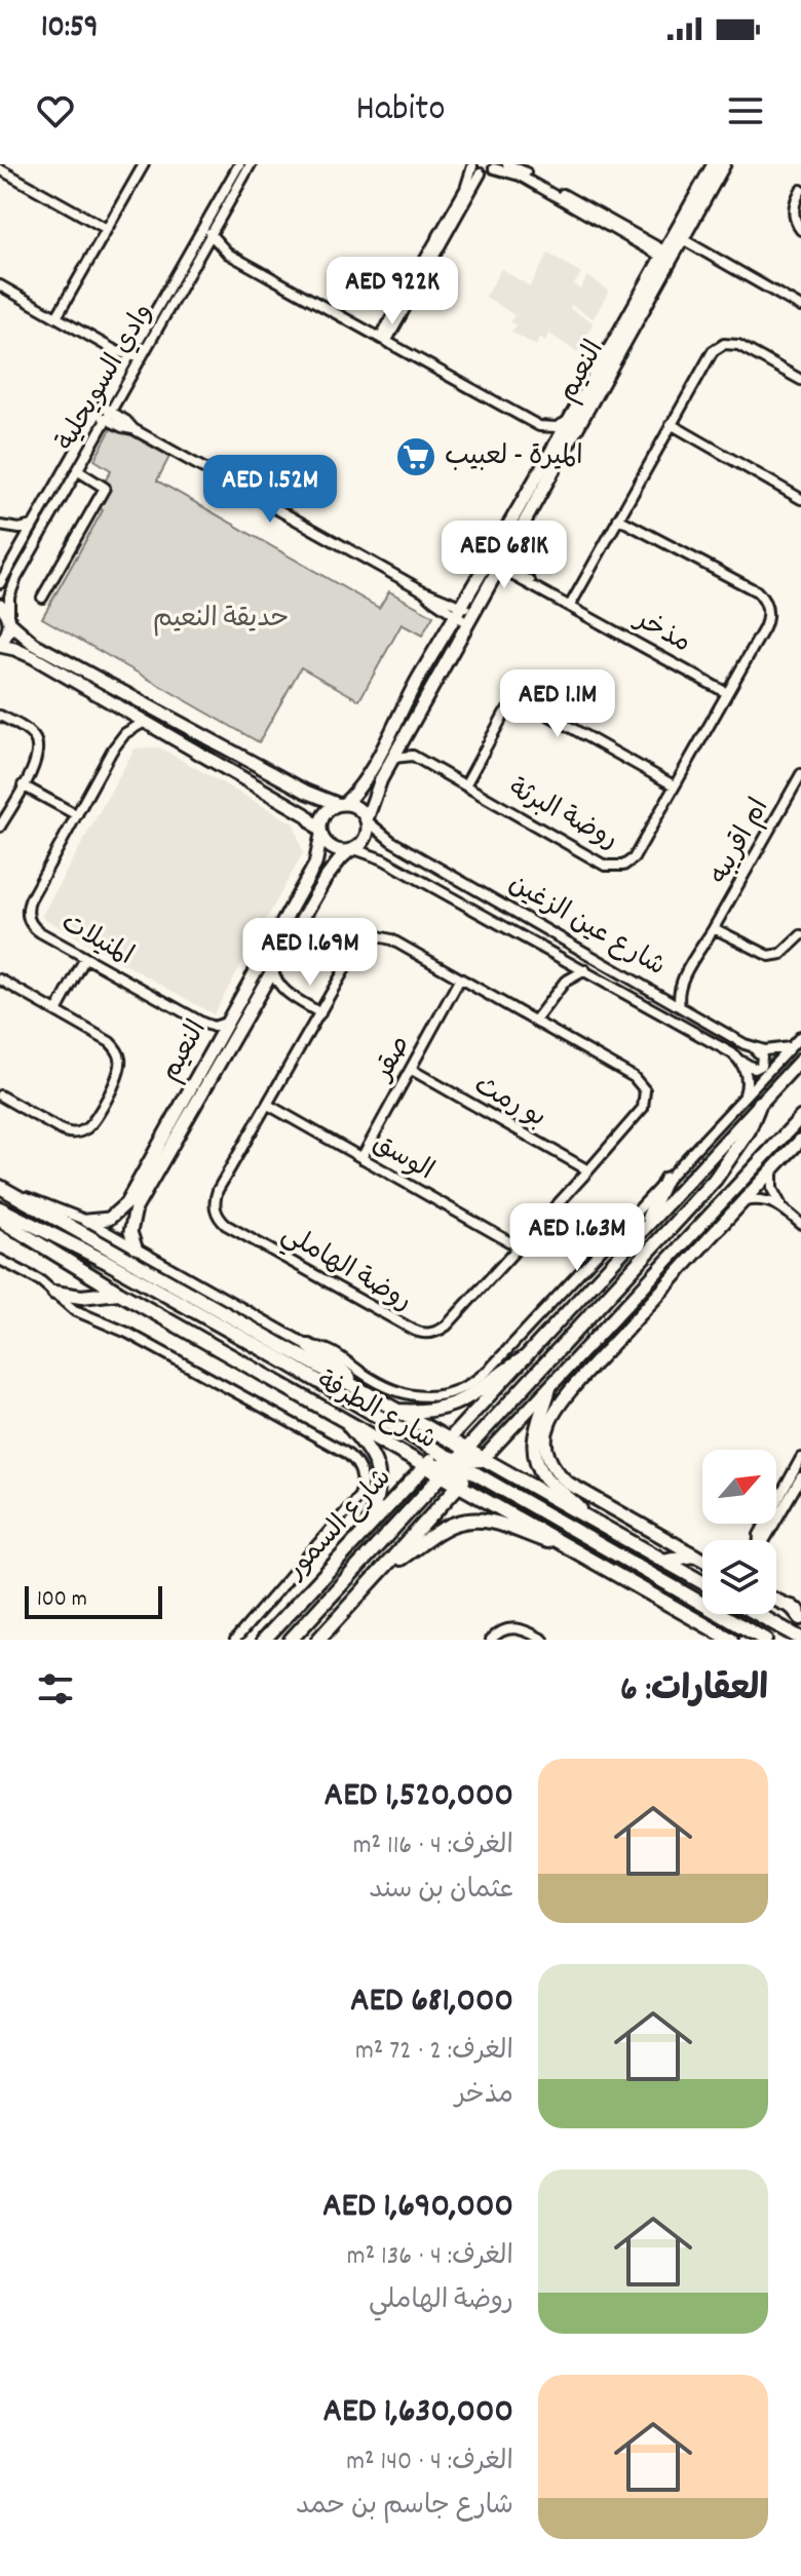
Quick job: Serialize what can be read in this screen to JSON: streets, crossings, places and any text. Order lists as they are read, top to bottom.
{
  "streets": {
    "main road": ["شارع الطرفة", "شارع السمور"],
    "street": [
      "النعيم",
      "وادي السويحلية",
      "مذخر",
      "روضة البرثة",
      "ام اقريبه",
      "شارع عين الزغين",
      "المنيلات",
      "صقر",
      "بو رمث",
      "الوسق",
      "روضة الهاملي"
    ]
  },
  "crossings": [
    ["النعيم", "مذخر"],
    ["النعيم", "شارع عين الزغين"],
    ["النعيم", "المنيلات"],
    ["النعيم", "شارع الطرفة"],
    ["مذخر", "روضة البرثة"],
    ["ام اقريبه", "شارع عين الزغين"],
    ["صقر", "بو رمث"],
    ["صقر", "الوسق"],
    ["صقر", "روضة الهاملي"],
    ["بو رمث", "روضة الهاملي"],
    ["الوسق", "روضة الهاملي"],
    ["شارع الطرفة", "شارع السمور"]
  ],
  "parks": ["حديقة النعيم"],
  "places": {
    "supermarket": ["الميرة - لعبيب"]
  },
  "scale_bar": "100 m",
  "north": "top right",
  "page": {
    "status": "10:59",
    "header": "Habito",
    "price": [
      "AED 922K",
      "AED 1.52M",
      "AED 681K",
      "AED 1.1M",
      "AED 1.69M",
      "AED 1.63M"
    ],
    "scale": "100 m",
    "heading": "العقارات: 6",
    "list": [
      {
        "name": "AED 1,520,000",
        "note": "الغرف: 4 · 116 m² · عثمان بن سند"
      },
      {
        "name": "AED 681,000",
        "note": "الغرف: 2 · 72 m² · مذخر"
      },
      {
        "name": "AED 1,690,000",
        "note": "الغرف: 4 · 136 m² · روضة الهاملي"
      },
      {
        "name": "AED 1,630,000",
        "note": "الغرف: 4 · 140 m² · شارع جاسم بن حمد"
      }
    ]
  }
}
